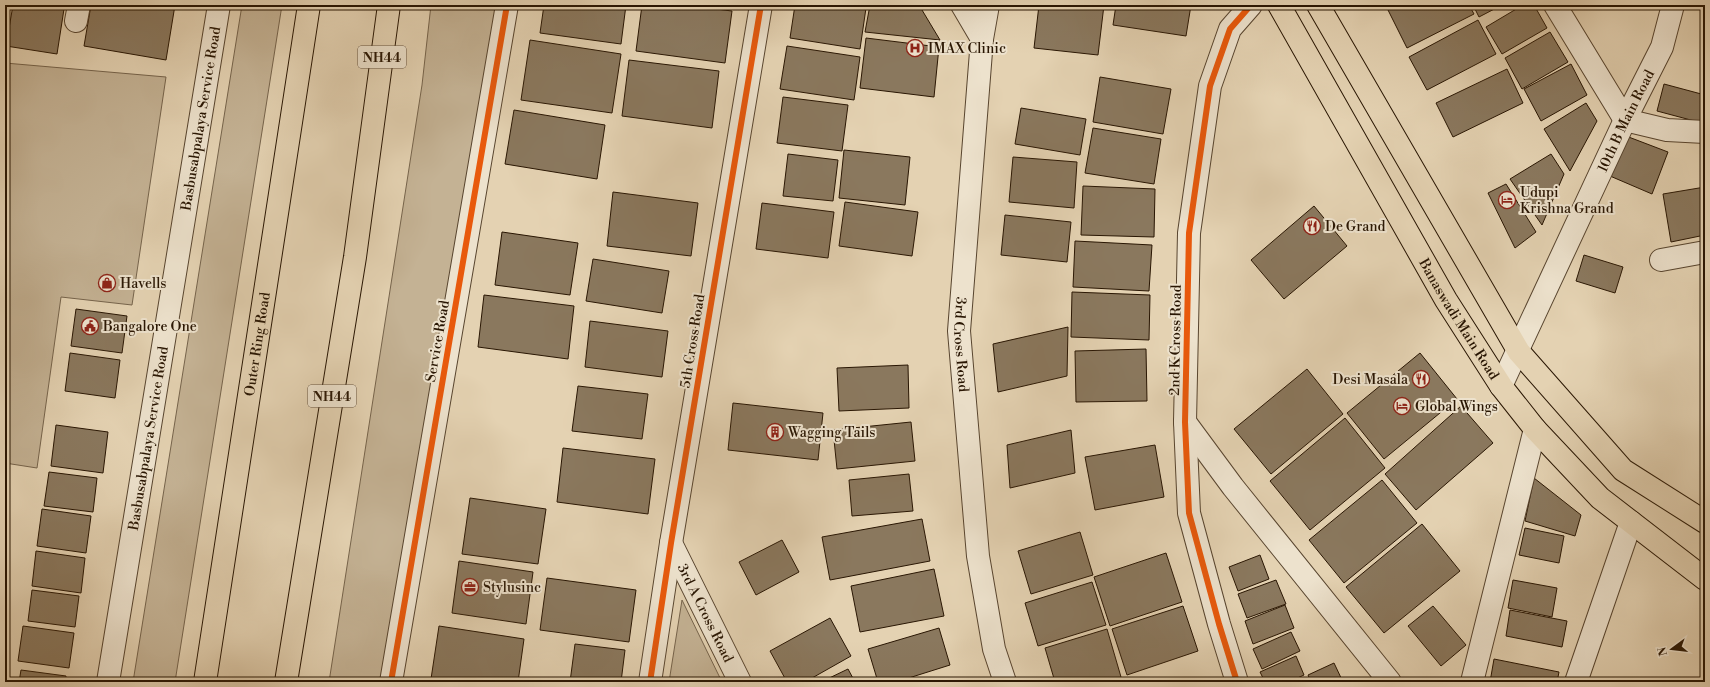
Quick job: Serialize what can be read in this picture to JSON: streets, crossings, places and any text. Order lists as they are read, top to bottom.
{
  "streets": {
    "main road": ["NH44", "Banaswadi Main Road", "Outer Ring Road"],
    "street": [
      "Basbusabpalaya Service Road",
      "10th B Main Road",
      "2nd K Cross Road",
      "Service Road",
      "5th Cross Road",
      "3rd Cross Road",
      "3rd A Cross Road"
    ]
  },
  "crossings": [
    ["10th B Main Road", "Banaswadi Main Road"],
    ["5th Cross Road", "3rd A Cross Road"]
  ],
  "places": {
    "hospital": ["IMAX Clinic"],
    "hotel": ["Udupi Krishna Grand", "Global Wings"],
    "restaurant": ["De Grand", "Desi Masala"],
    "shop": ["Havells"],
    "public building": ["Bangalore One"],
    "building": ["Wagging Tails"],
    "office": ["Stylusinc"]
  },
  "north": "left"
}
